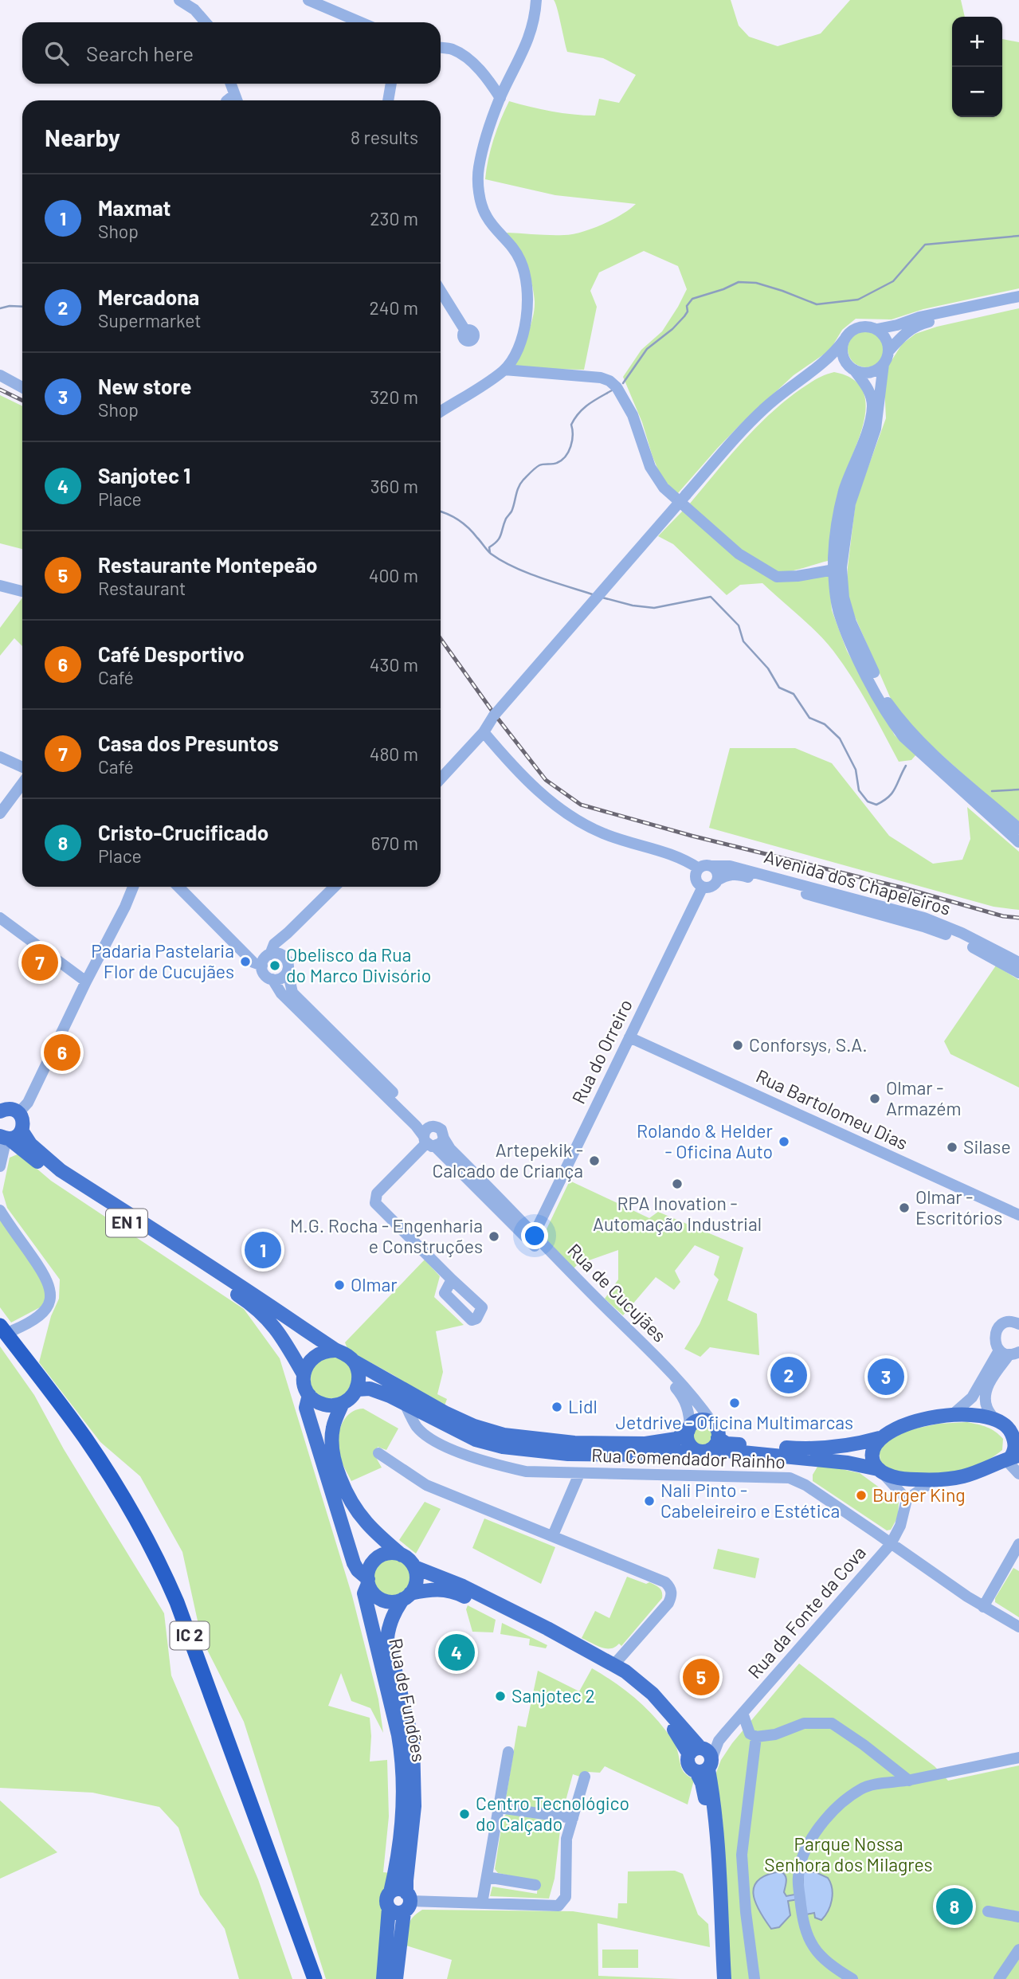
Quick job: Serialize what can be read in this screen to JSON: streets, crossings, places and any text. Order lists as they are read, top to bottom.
{
  "streets": {
    "highway": ["IC 2"],
    "main road": ["EN 1", "Rua de Fundões"],
    "street": [
      "Avenida dos Chapeleiros",
      "Rua do Orreiro",
      "Rua Bartolomeu Dias",
      "Rua de Cucujães",
      "Rua Comendador Rainho",
      "Rua da Fonte da Cova"
    ]
  },
  "crossings": [
    ["Avenida dos Chapeleiros", "Rua do Orreiro"],
    ["Rua do Orreiro", "Rua Bartolomeu Dias"],
    ["Rua do Orreiro", "Rua de Cucujães"],
    ["Rua Comendador Rainho", "Rua da Fonte da Cova"]
  ],
  "parks": ["Parque Nossa Senhora dos Milagres"],
  "places": [
    "Padaria Pastelaria Flor de Cucujães",
    "Obelisco da Rua do Marco Divisório",
    "Conforsys, S.A.",
    "Olmar - Armazém",
    "Rolando & Helder - Oficina Auto",
    "Silase",
    "Artepekik - Calcado de Criança",
    "RPA Inovation - Automação Industrial",
    "Olmar - Escritórios",
    "M.G. Rocha - Engenharia e Construções",
    "Olmar",
    "Jetdrive - Oficina Multimarcas",
    "Lidl",
    "Burger King",
    "Nali Pinto - Cabeleireiro e Estética",
    "Sanjotec 2",
    "Centro Tecnológico do Calçado"
  ],
  "page": {
    "map_buttons": ["+", "−"],
    "search": "Search here",
    "heading": ["Nearby", "8 results"],
    "list": [
      {
        "mark": "1",
        "name": "Maxmat",
        "note": "Shop",
        "value": "230 m"
      },
      {
        "mark": "2",
        "name": "Mercadona",
        "note": "Supermarket",
        "value": "240 m"
      },
      {
        "mark": "3",
        "name": "New store",
        "note": "Shop",
        "value": "320 m"
      },
      {
        "mark": "4",
        "name": "Sanjotec 1",
        "note": "Place",
        "value": "360 m"
      },
      {
        "mark": "5",
        "name": "Restaurante Montepeão",
        "note": "Restaurant",
        "value": "400 m"
      },
      {
        "mark": "6",
        "name": "Café Desportivo",
        "note": "Café",
        "value": "430 m"
      },
      {
        "mark": "7",
        "name": "Casa dos Presuntos",
        "note": "Café",
        "value": "480 m"
      },
      {
        "mark": "8",
        "name": "Cristo-Crucificado",
        "note": "Place",
        "value": "670 m"
      }
    ],
    "pins": [
      "7",
      "6",
      "1",
      "2",
      "3",
      "4",
      "5",
      "8"
    ]
  }
}
